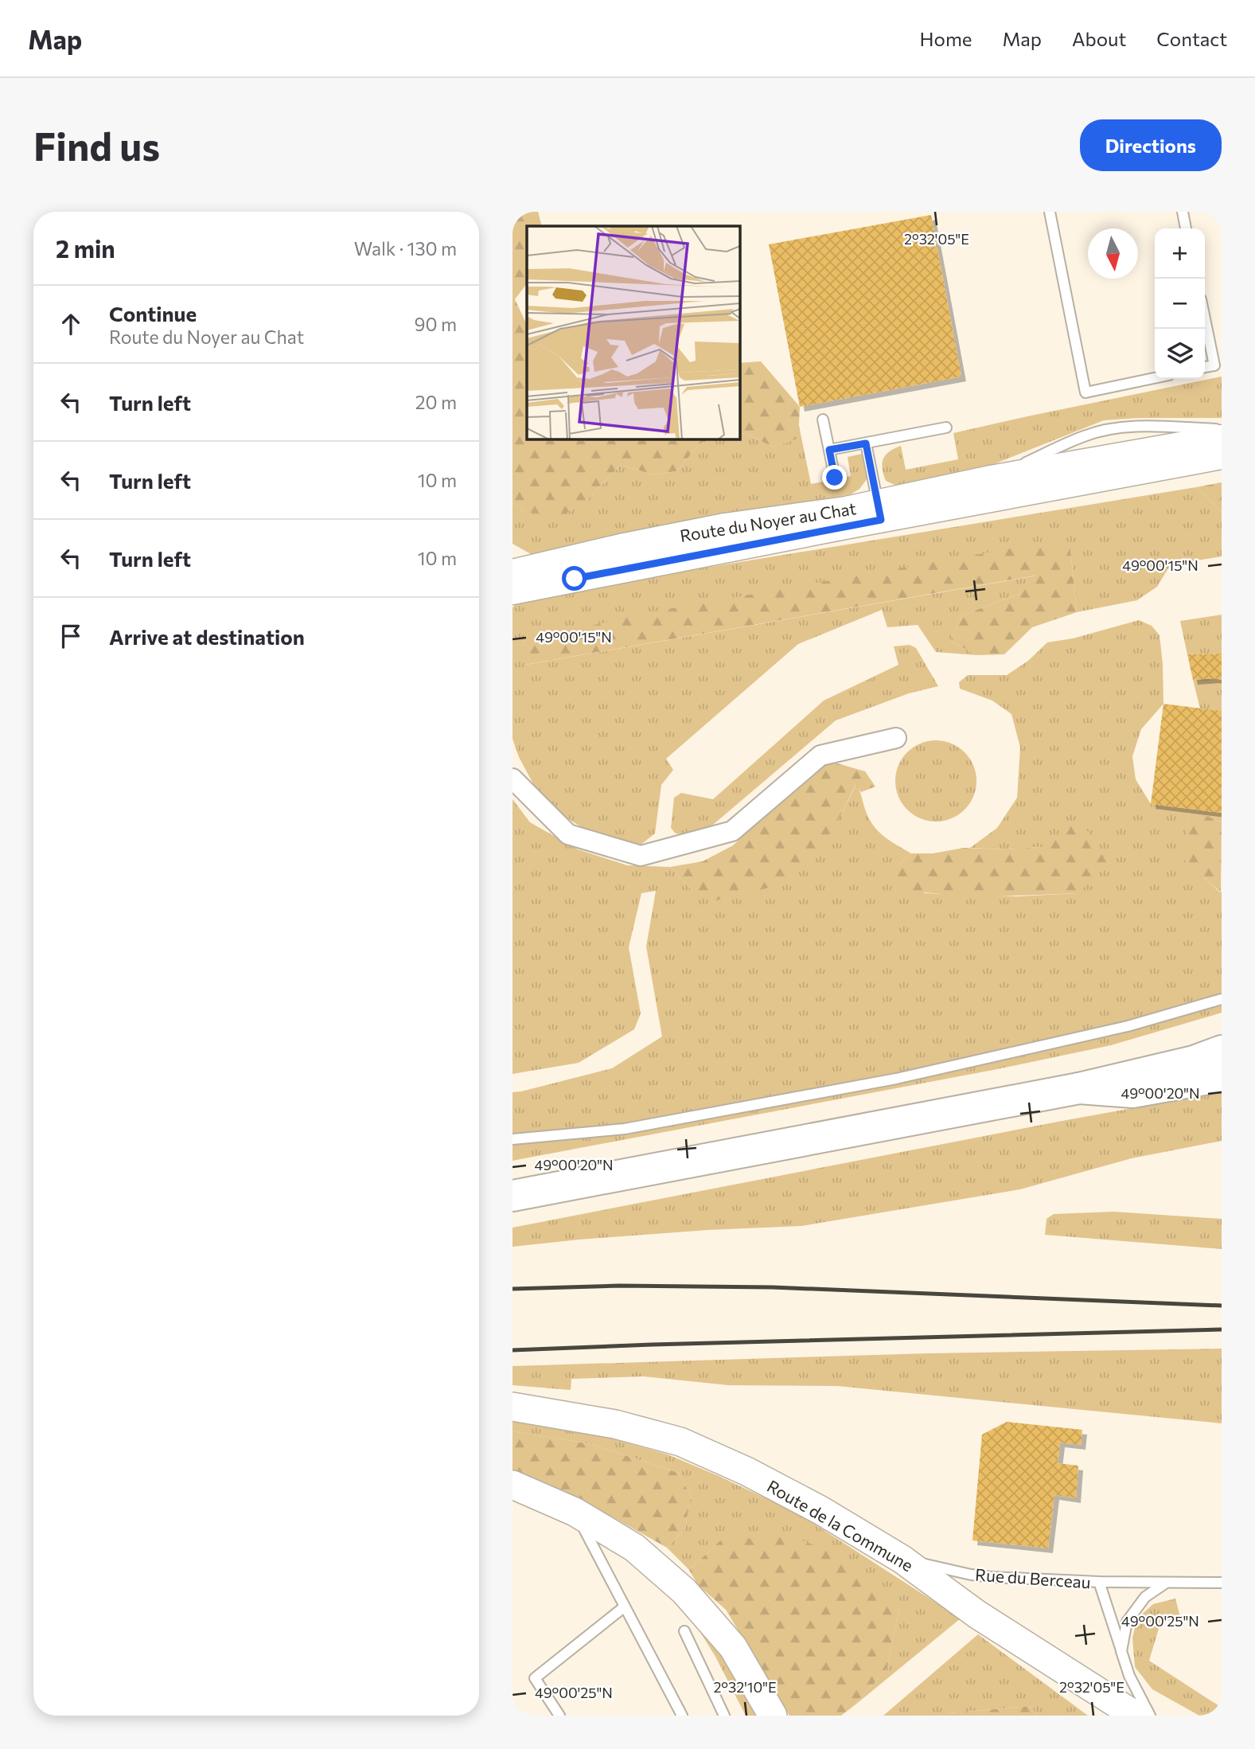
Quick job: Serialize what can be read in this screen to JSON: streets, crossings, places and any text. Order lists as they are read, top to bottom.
{
  "streets": {
    "main road": ["Route de la Commune"],
    "street": ["Route du Noyer au Chat"],
    "lane": ["Rue du Berceau"]
  },
  "crossings": [
    ["Route de la Commune", "Rue du Berceau"]
  ],
  "north": "bottom",
  "page": {
    "header": "Map",
    "nav": [
      "Home",
      "Map",
      "About",
      "Contact"
    ],
    "buttons": "Directions",
    "title": "Find us",
    "heading": ["2 min", "Walk · 130 m"],
    "map_buttons": ["+", "−"],
    "list": [
      ["Continue", "Route du Noyer au Chat", "90 m"],
      ["Turn left", "20 m"],
      ["Turn left", "10 m"],
      ["Turn left", "10 m"],
      "Arrive at destination"
    ]
  },
  "coordinates": [
    "2°32'05\"E",
    "49°00'15\"N",
    "49°00'20\"N",
    "49°00'25\"N",
    "2°32'10\"E"
  ]
}
